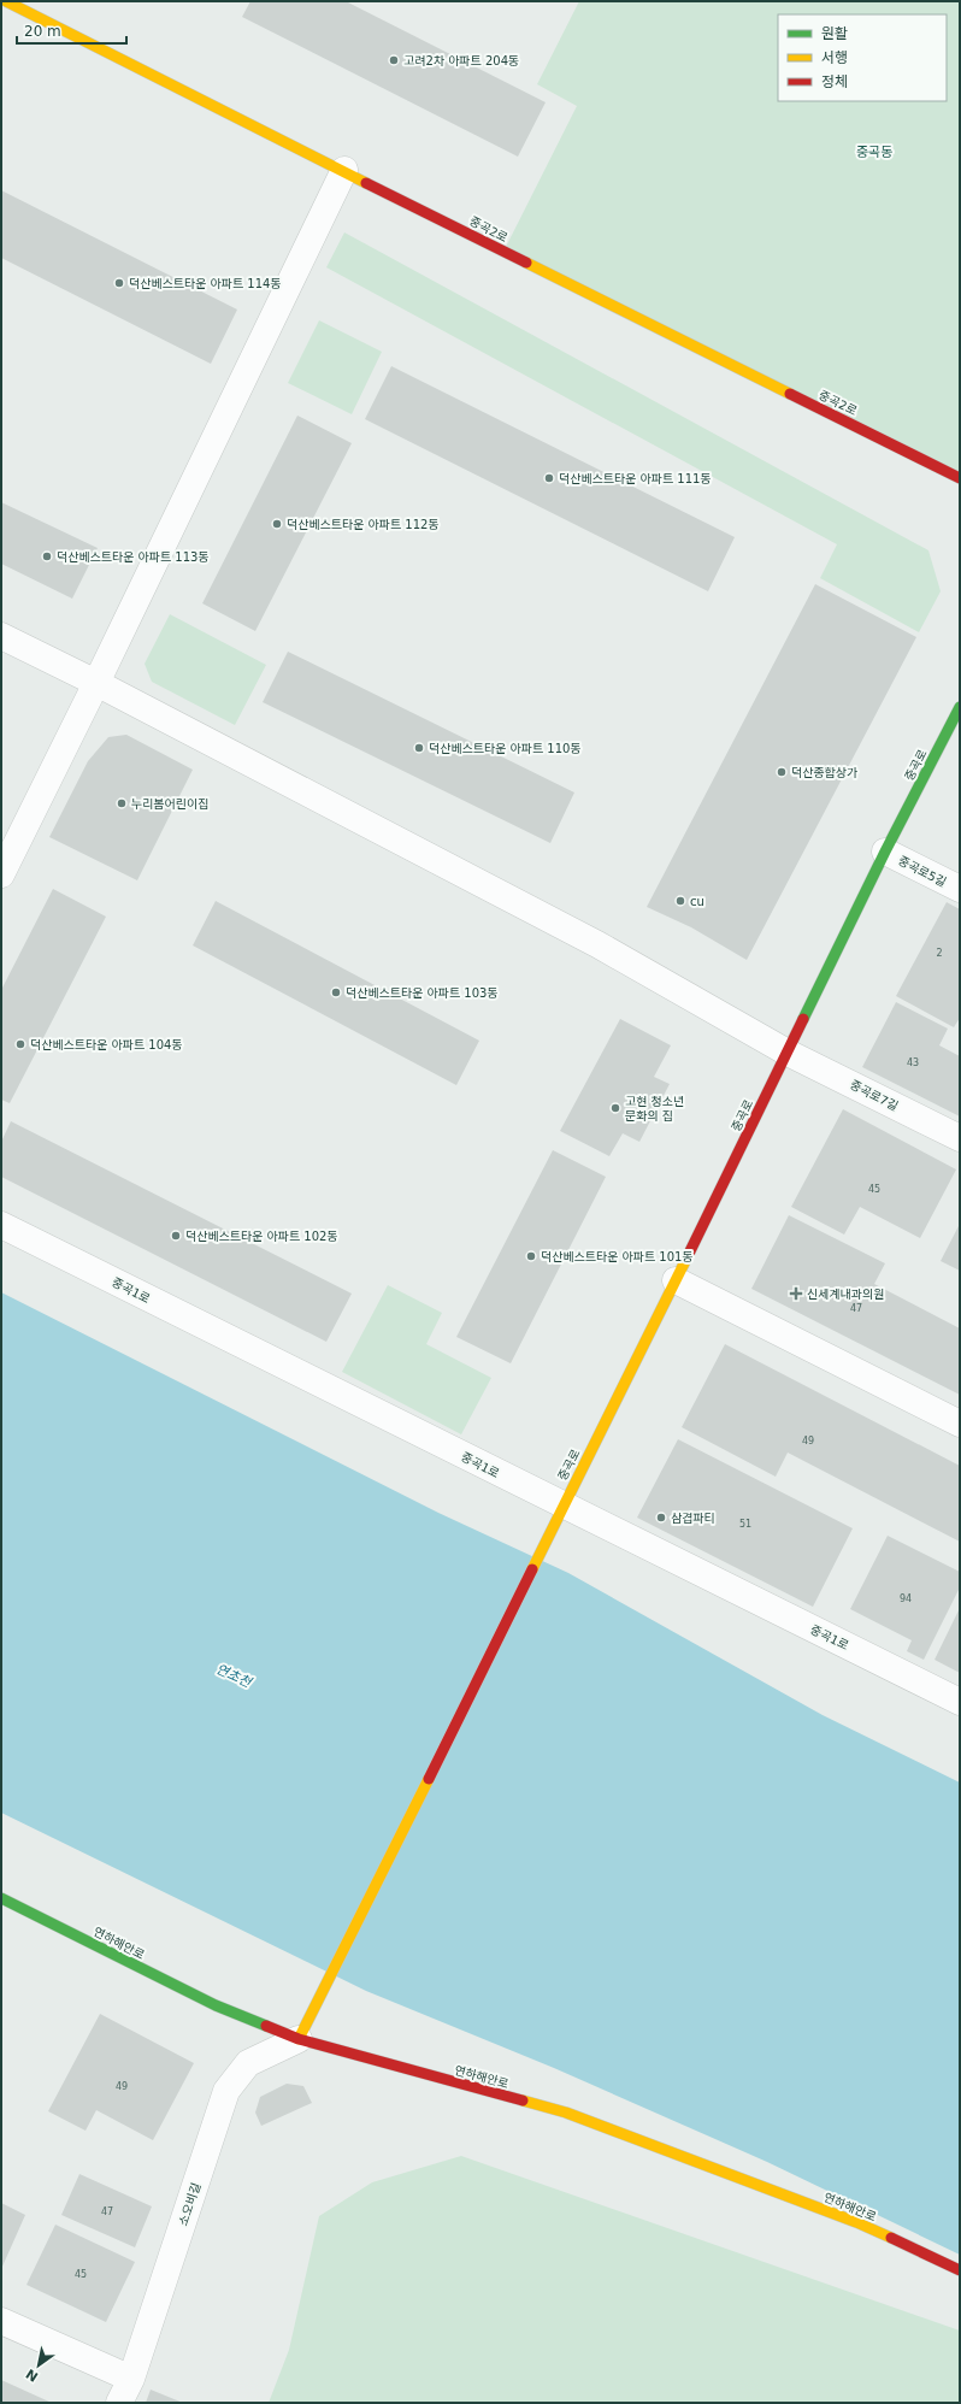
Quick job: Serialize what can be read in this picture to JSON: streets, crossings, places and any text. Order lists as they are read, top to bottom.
{
  "streets": {
    "street": [
      "중곡2로",
      "중곡로",
      "중곡로5길",
      "중곡로7길",
      "중곡1로",
      "연하해안로",
      "소오비길"
    ]
  },
  "crossings": [
    ["중곡로", "중곡로5길"],
    ["중곡로", "중곡로7길"],
    ["중곡로", "중곡1로"],
    ["중곡로", "연하해안로"],
    ["중곡로", "소오비길"],
    ["연하해안로", "소오비길"]
  ],
  "districts": ["중곡동"],
  "water": ["연초천"],
  "places": {
    "other": [
      "고려2차 아파트 204동",
      "덕산베스트타운 아파트 114동",
      "덕산베스트타운 아파트 111동",
      "덕산베스트타운 아파트 112동",
      "덕산베스트타운 아파트 113동",
      "덕산베스트타운 아파트 110동",
      "덕산종합상가",
      "누리봄어린이집",
      "cu",
      "덕산베스트타운 아파트 103동",
      "덕산베스트타운 아파트 104동",
      "고현 청소년 문화의 집",
      "덕산베스트타운 아파트 102동",
      "덕산베스트타운 아파트 101동",
      "삼겹파티"
    ],
    "health": ["신세계내과의원"]
  },
  "house_numbers": [
    "2",
    "43",
    "45",
    "47",
    "49",
    "51",
    "94",
    "49",
    "47",
    "45"
  ],
  "legend": ["원활", "서행", "정체"],
  "scale_bar": "20 m",
  "north": "bottom left"
}
